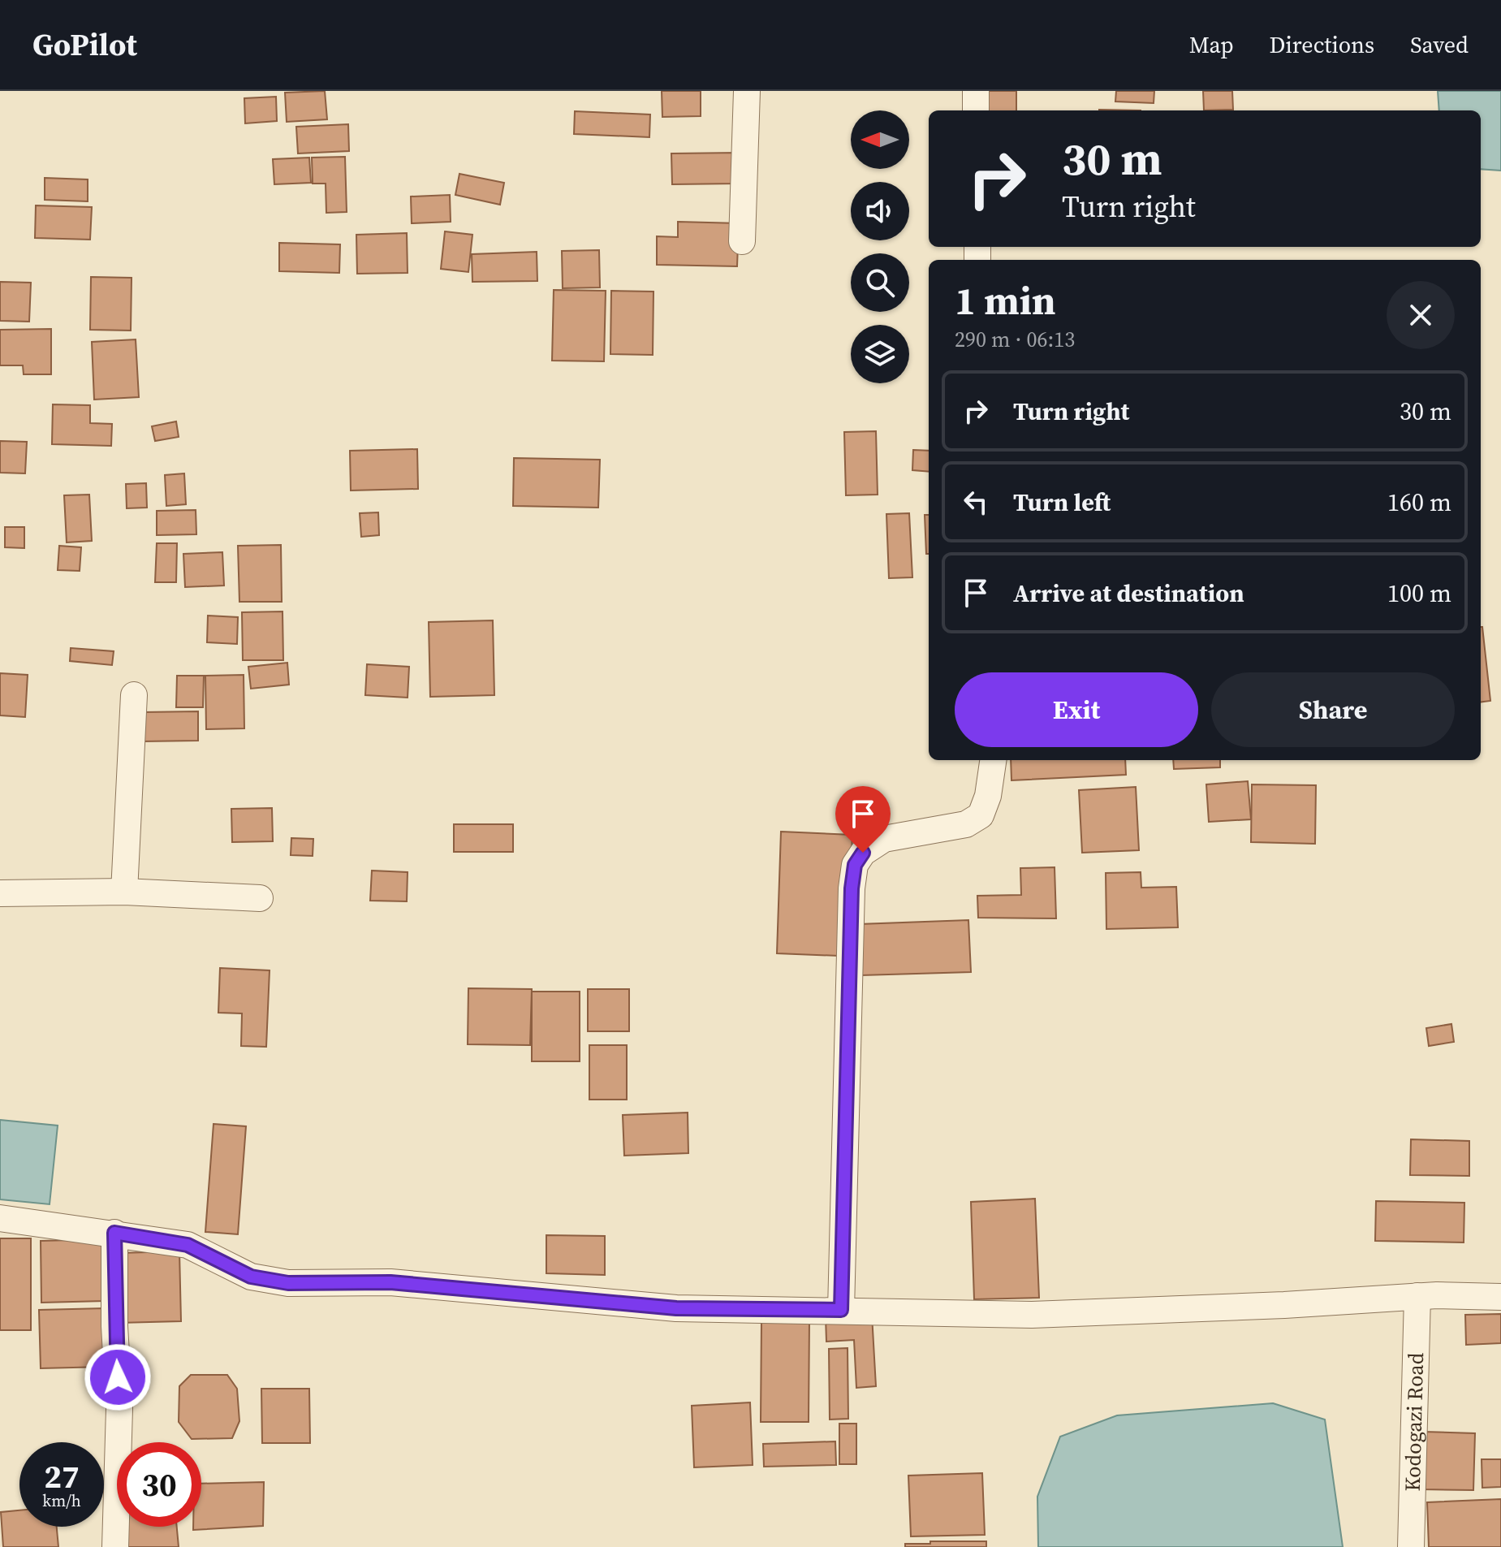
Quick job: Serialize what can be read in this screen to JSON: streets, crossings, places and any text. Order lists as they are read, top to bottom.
{
  "streets": {
    "street": ["Kodogazi Road"]
  },
  "north": "left",
  "page": {
    "header": "GoPilot",
    "nav": ["Map", "Directions", "Saved"],
    "turn": ["30 m", "Turn right"],
    "heading": ["1 min", "290 m · 06:13"],
    "list": [
      {
        "name": "Turn right",
        "value": "30 m"
      },
      {
        "name": "Turn left",
        "value": "160 m"
      },
      {
        "name": "Arrive at destination",
        "value": "100 m"
      }
    ],
    "buttons": ["Exit", "Share"],
    "speed": "27 km/h",
    "limit": "30"
  }
}
